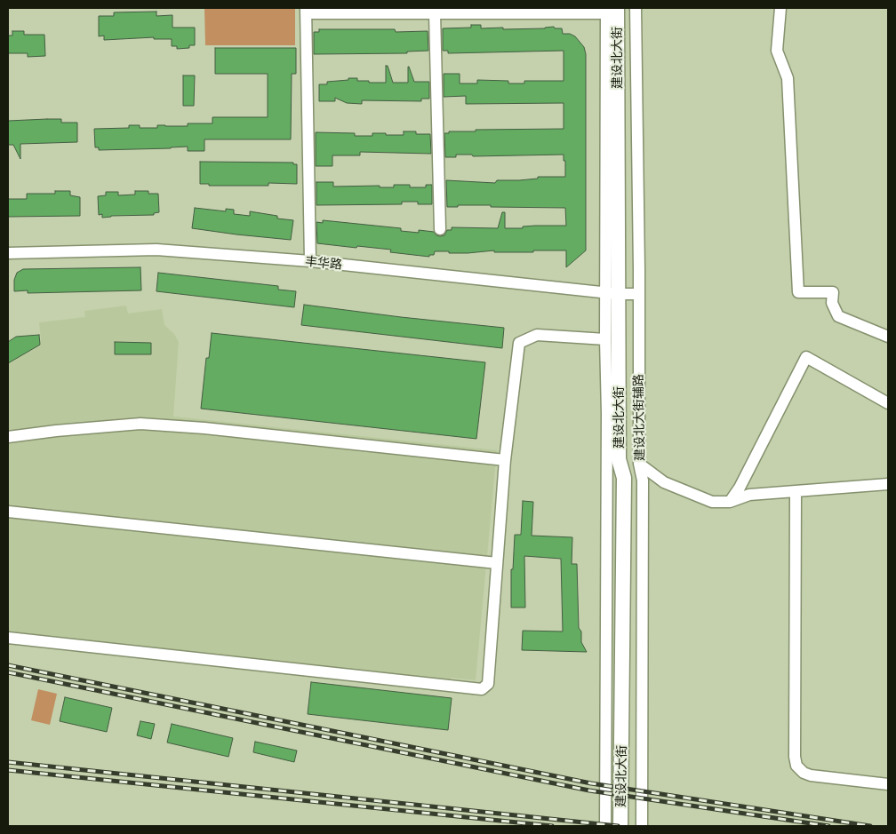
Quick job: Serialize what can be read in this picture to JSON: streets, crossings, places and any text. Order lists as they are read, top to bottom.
{
  "streets": {
    "main road": ["建设北大街"],
    "street": ["丰华路", "建设北大街辅路"]
  },
  "crossings": [
    ["建设北大街", "丰华路"],
    ["建设北大街", "建设北大街辅路"],
    ["丰华路", "建设北大街辅路"]
  ]
}
